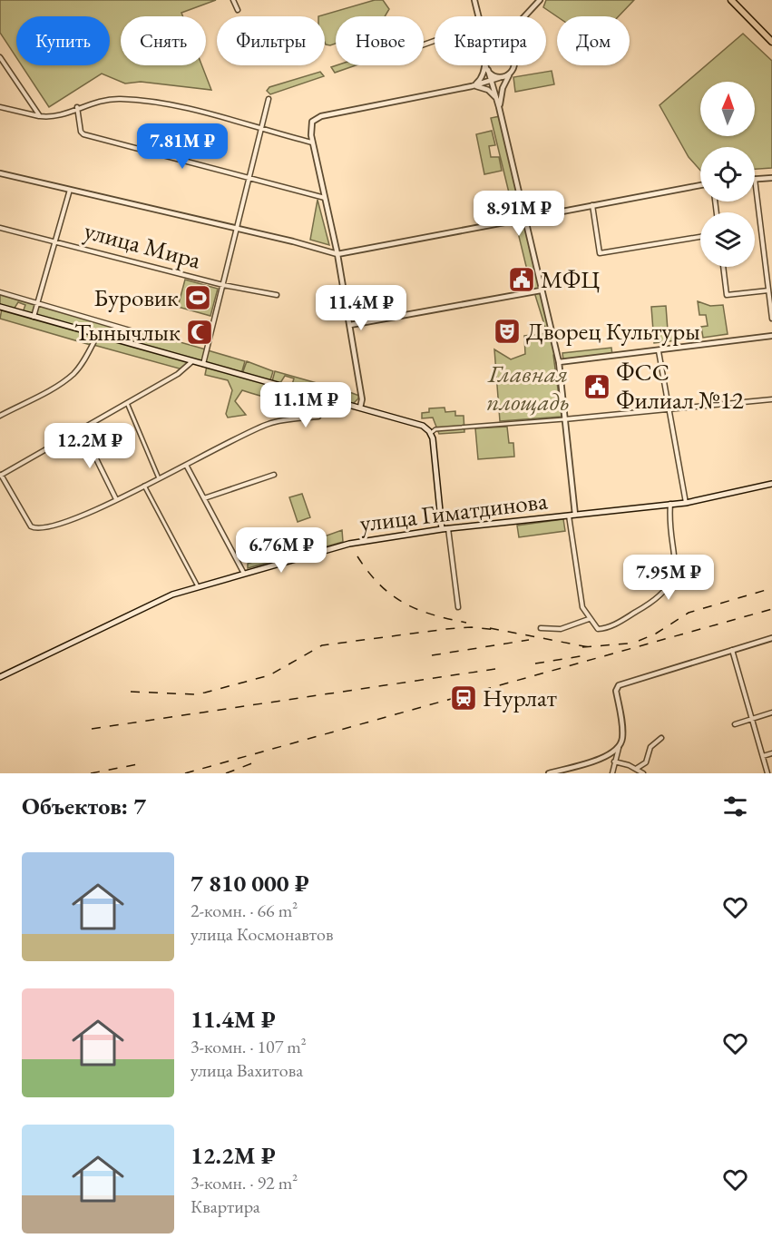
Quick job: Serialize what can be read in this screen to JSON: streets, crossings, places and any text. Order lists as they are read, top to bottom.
{
  "streets": {
    "main road": ["улица Гиматдинова"],
    "street": ["улица Мира"]
  },
  "parks": ["Главная площадь"],
  "places": {
    "public building": ["МФЦ", "ФСС Филиал №12"],
    "sports": ["Буровик"],
    "theatre": ["Дворец Культуры"],
    "mosque": ["Тынычлык"],
    "station": ["Нурлат"]
  },
  "north": "top",
  "page": {
    "chip": [
      "Купить",
      "Снять",
      "Фильтры",
      "Новое",
      "Квартира",
      "Дом"
    ],
    "price": [
      "7.81M ₽",
      "8.91M ₽",
      "11.4M ₽",
      "11.1M ₽",
      "12.2M ₽",
      "6.76M ₽",
      "7.95M ₽"
    ],
    "heading": "Объектов: 7",
    "list": [
      {
        "name": "7 810 000 ₽",
        "note": "2-комн. · 66 m² · улица Космонавтов"
      },
      {
        "name": "11.4M ₽",
        "note": "3-комн. · 107 m² · улица Вахитова"
      },
      {
        "name": "12.2M ₽",
        "note": "3-комн. · 92 m² · Квартира"
      }
    ]
  }
}
